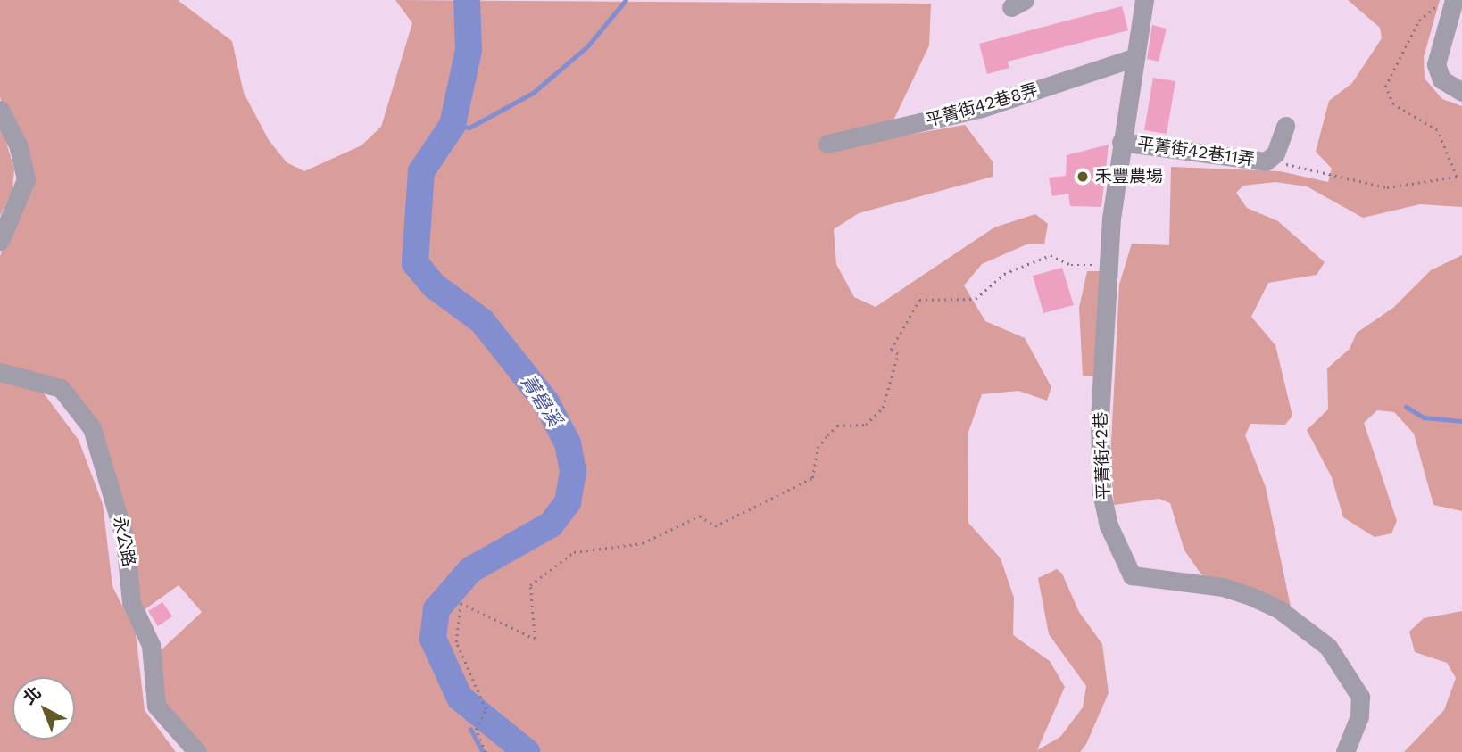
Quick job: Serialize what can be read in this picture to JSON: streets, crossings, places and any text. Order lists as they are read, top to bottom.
{
  "streets": {
    "street": [
      "平菁街42巷8弄",
      "平菁街42巷11弄",
      "平菁街42巷",
      "永公路"
    ]
  },
  "crossings": [
    ["平菁街42巷8弄", "平菁街42巷"],
    ["平菁街42巷11弄", "平菁街42巷"]
  ],
  "water": ["菁礐溪"],
  "places": ["禾豐農場"],
  "north": "top left"
}
